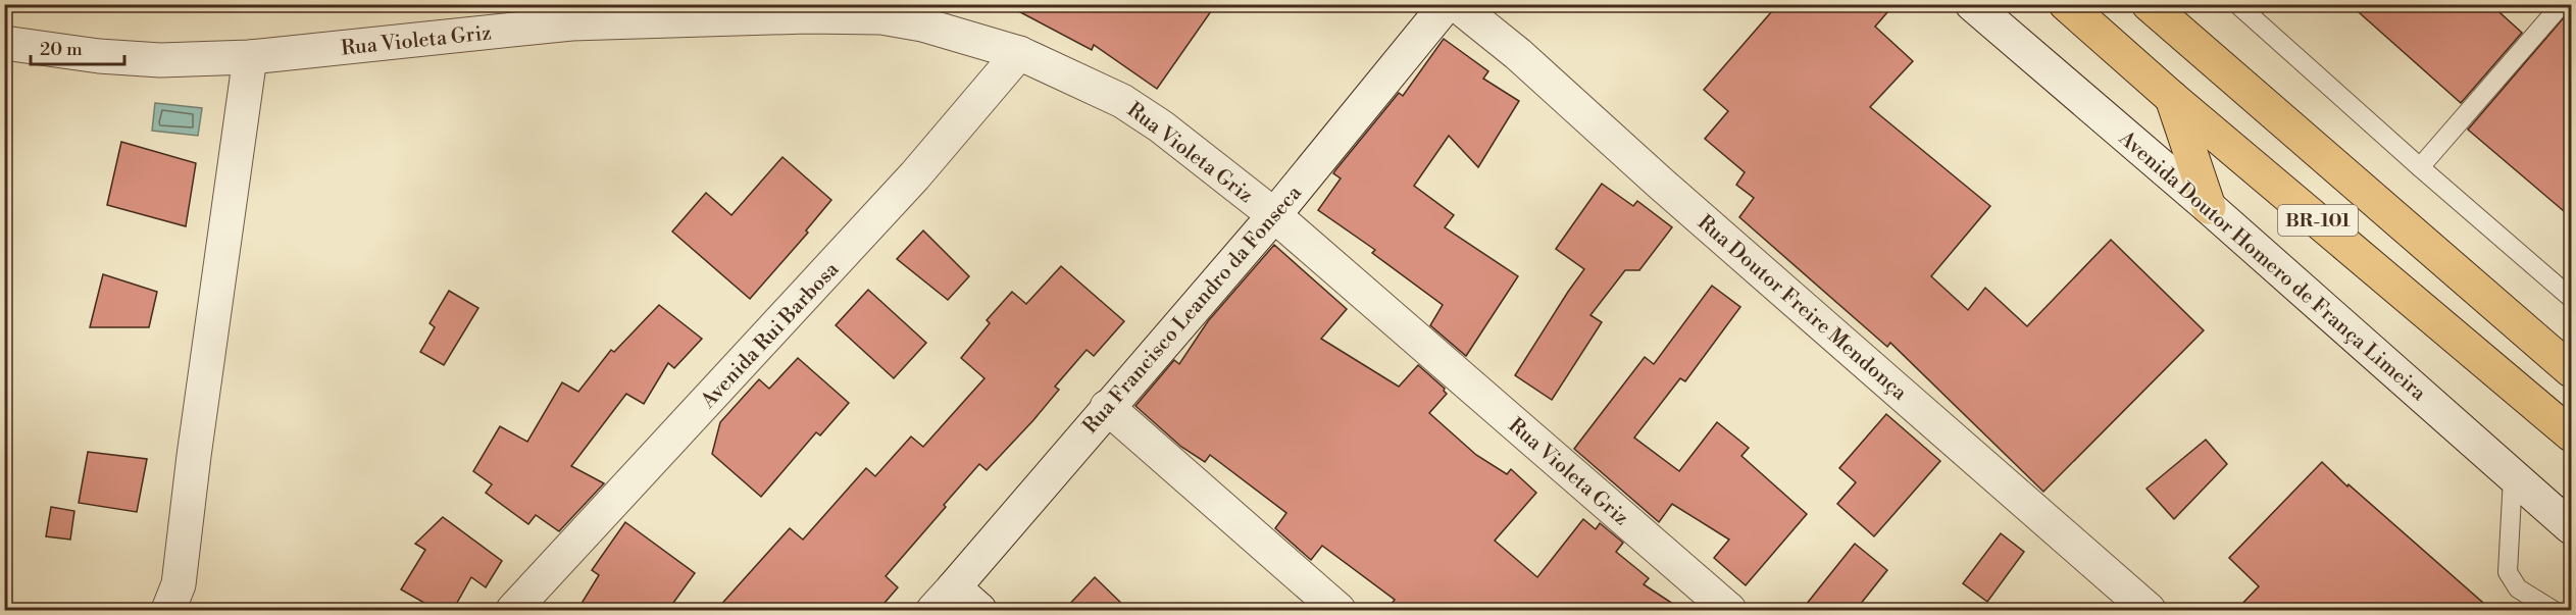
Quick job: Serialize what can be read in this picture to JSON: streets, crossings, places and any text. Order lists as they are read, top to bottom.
{
  "streets": {
    "highway": ["BR-101"],
    "street": [
      "Rua Violeta Griz",
      "Avenida Doutor Homero de França Limeira",
      "Rua Doutor Freire Mendonça",
      "Rua Francisco Leandro da Fonseca",
      "Avenida Rui Barbosa"
    ]
  },
  "crossings": [
    ["Rua Violeta Griz", "Rua Francisco Leandro da Fonseca"],
    ["Rua Violeta Griz", "Avenida Rui Barbosa"]
  ],
  "scale_bar": "20 m"
}
